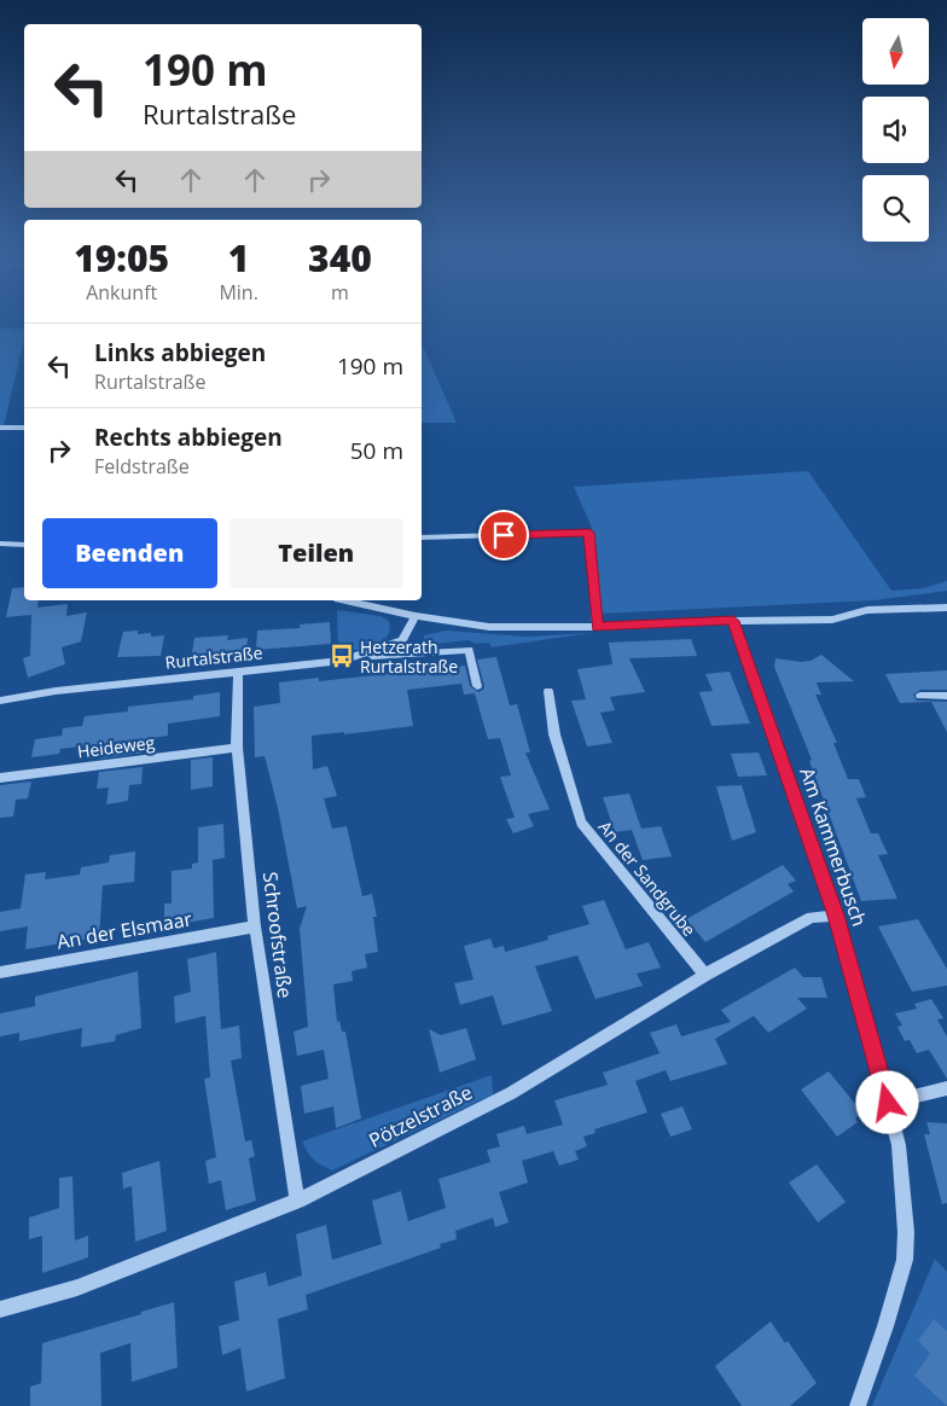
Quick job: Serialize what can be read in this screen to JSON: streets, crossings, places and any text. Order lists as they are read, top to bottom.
{
  "streets": {
    "street": [
      "Rurtalstraße",
      "Heideweg",
      "Am Kammerbusch",
      "An der Sandgrube",
      "An der Elsmaar",
      "Schroofstraße",
      "Pötzelstraße"
    ]
  },
  "crossings": [
    ["Rurtalstraße", "Schroofstraße"],
    ["Heideweg", "Schroofstraße"],
    ["Am Kammerbusch", "Pötzelstraße"],
    ["An der Sandgrube", "Pötzelstraße"],
    ["An der Elsmaar", "Schroofstraße"],
    ["Schroofstraße", "Pötzelstraße"]
  ],
  "places": {
    "bus stop": ["Hetzerath Rurtalstraße"]
  },
  "north": "bottom",
  "page": {
    "turn": ["190 m", "Rurtalstraße"],
    "eta": [
      "19:05",
      "Ankunft",
      "1",
      "Min.",
      "340",
      "m"
    ],
    "list": [
      {
        "name": "Links abbiegen",
        "note": "Rurtalstraße",
        "value": "190 m"
      },
      {
        "name": "Rechts abbiegen",
        "note": "Feldstraße",
        "value": "50 m"
      }
    ],
    "buttons": ["Beenden", "Teilen"]
  }
}
